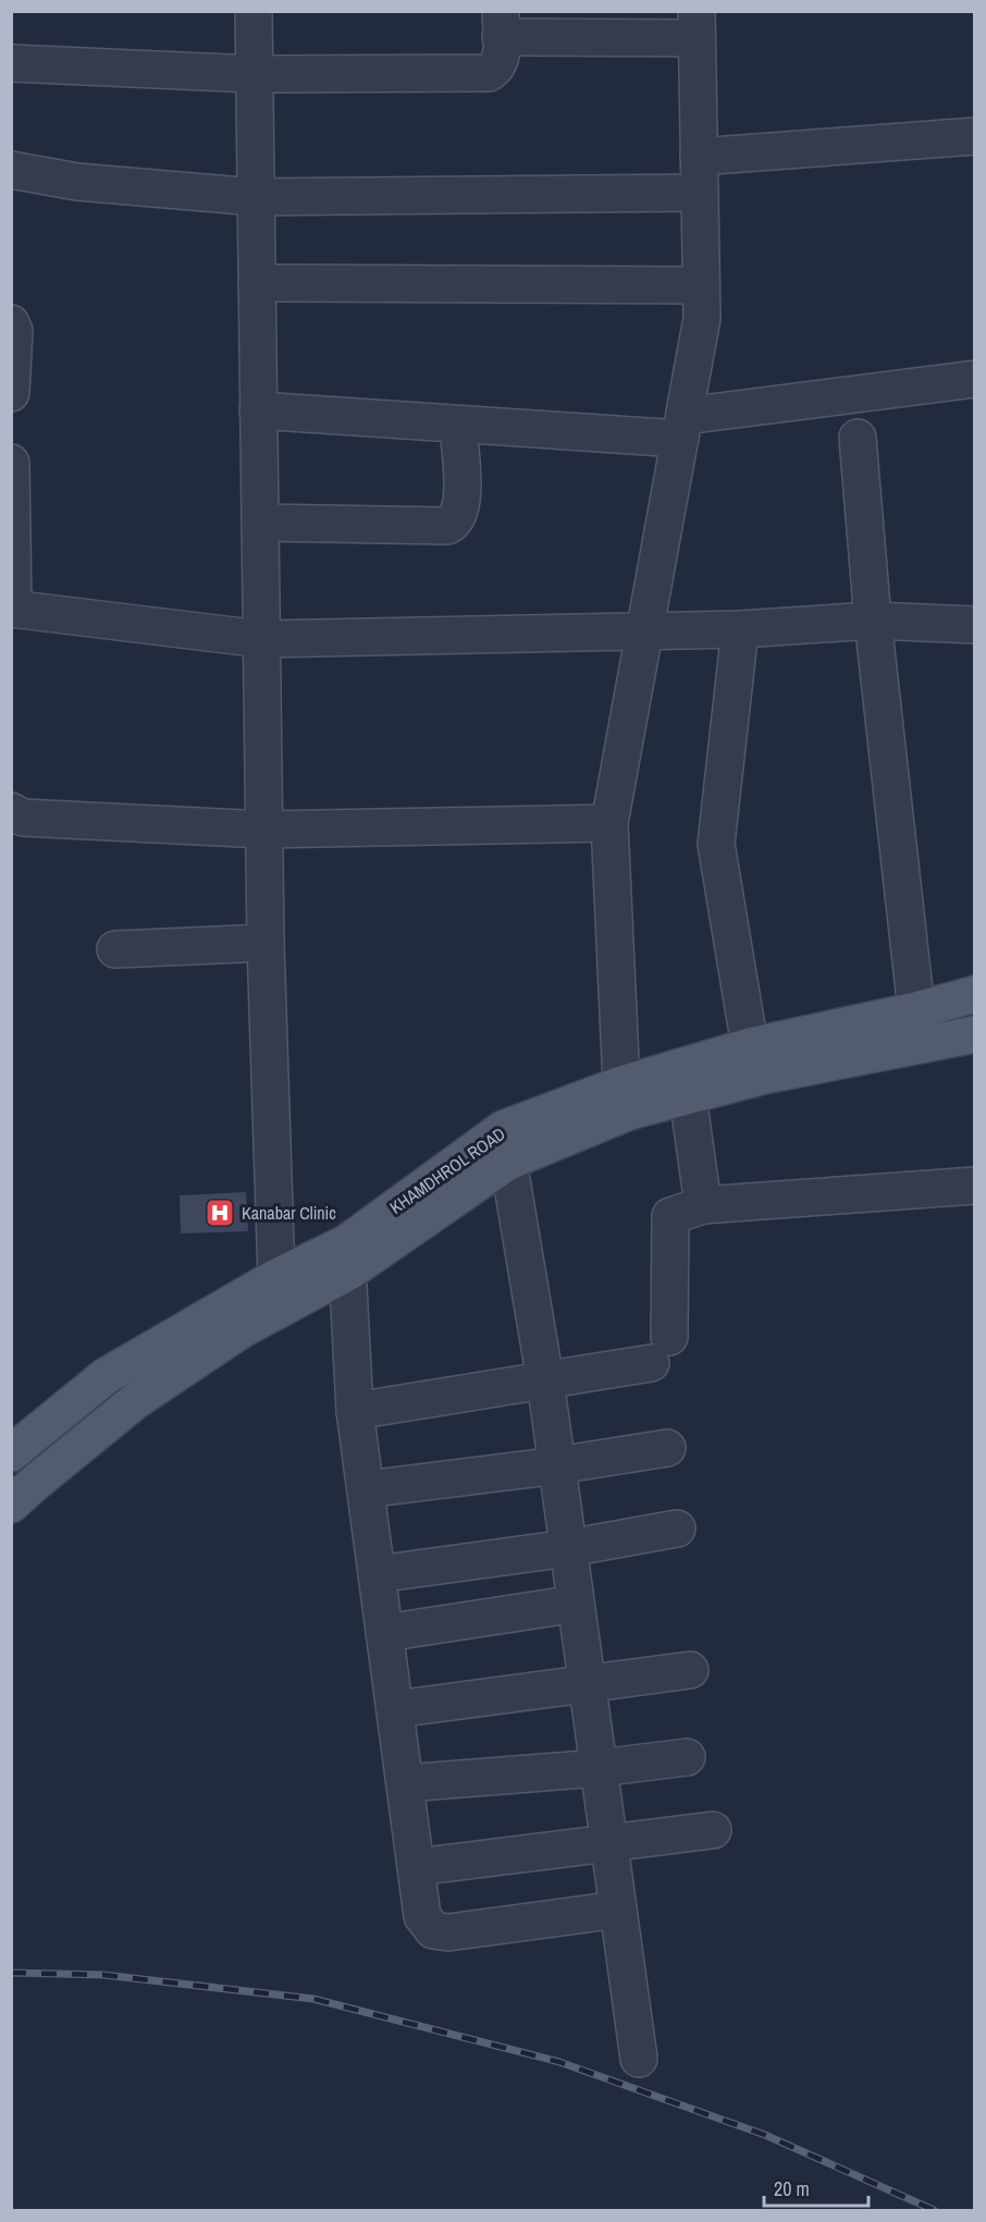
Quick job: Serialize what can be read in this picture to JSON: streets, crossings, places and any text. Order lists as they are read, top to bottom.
{
  "streets": {
    "main road": ["KHAMDHROL ROAD"]
  },
  "places": {
    "hospital": ["Kanabar Clinic"]
  },
  "scale_bar": "20 m"
}
